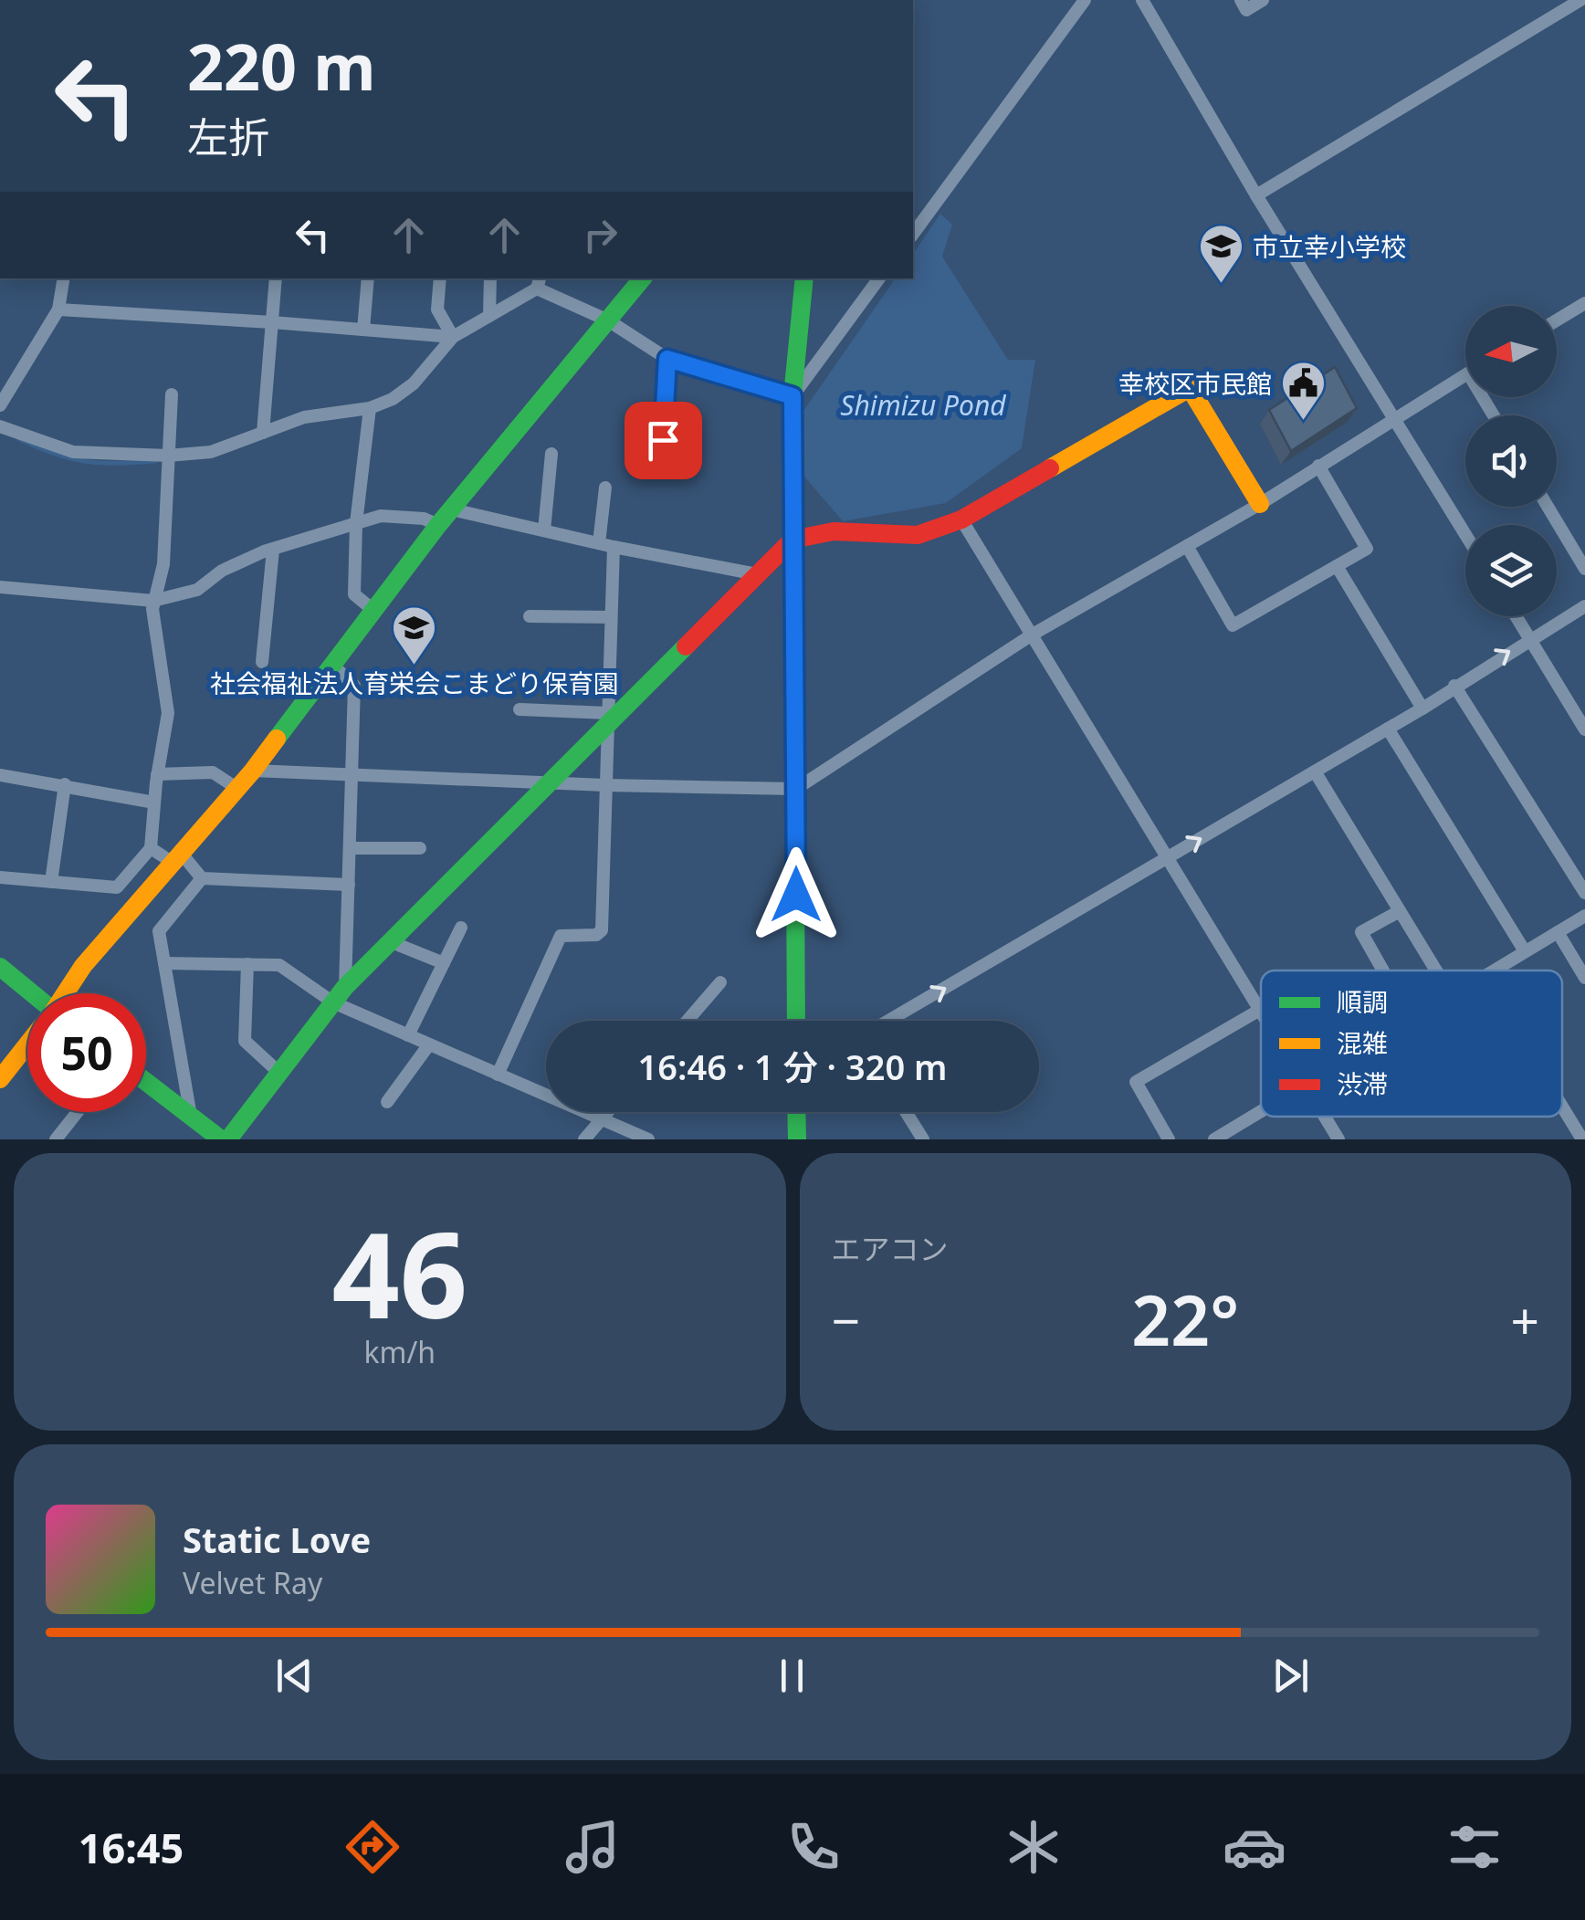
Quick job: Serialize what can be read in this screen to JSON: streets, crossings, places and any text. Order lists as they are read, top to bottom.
{
  "water": ["Shimizu Pond"],
  "places": {
    "school or university": ["市立幸小学校", "社会福祉法人育栄会こまどり保育園"],
    "public building": ["幸校区市民館"]
  },
  "legend": ["順調", "混雑", "渋滞"],
  "north": "left",
  "page": {
    "turn": ["220 m", "左折"],
    "limit": "50",
    "trip": "16:46 · 1 分 · 320 m",
    "tile": [
      ["46", "km/h"],
      "エアコン"
    ],
    "heat": ["−", "22°", "+"],
    "song": ["Static Love", "Velvet Ray"],
    "tabs": "16:45"
  }
}
